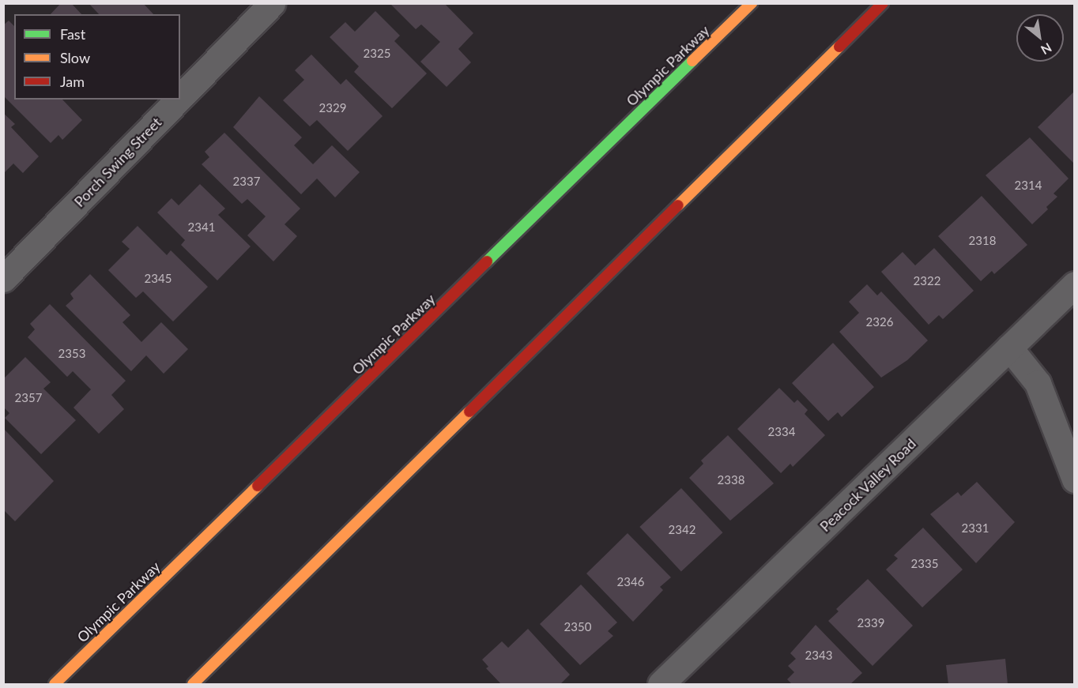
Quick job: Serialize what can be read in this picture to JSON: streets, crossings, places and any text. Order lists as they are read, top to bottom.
{
  "streets": {
    "main road": ["Olympic Parkway"],
    "street": ["Porch Swing Street", "Peacock Valley Road"]
  },
  "house_numbers": [
    "2325",
    "2329",
    "2337",
    "2314",
    "2341",
    "2318",
    "2345",
    "2322",
    "2326",
    "2353",
    "2357",
    "2334",
    "2338",
    "2331",
    "2342",
    "2335",
    "2346",
    "2339",
    "2350",
    "2343"
  ],
  "legend": ["Fast", "Slow", "Jam"],
  "north": "bottom right"
}
